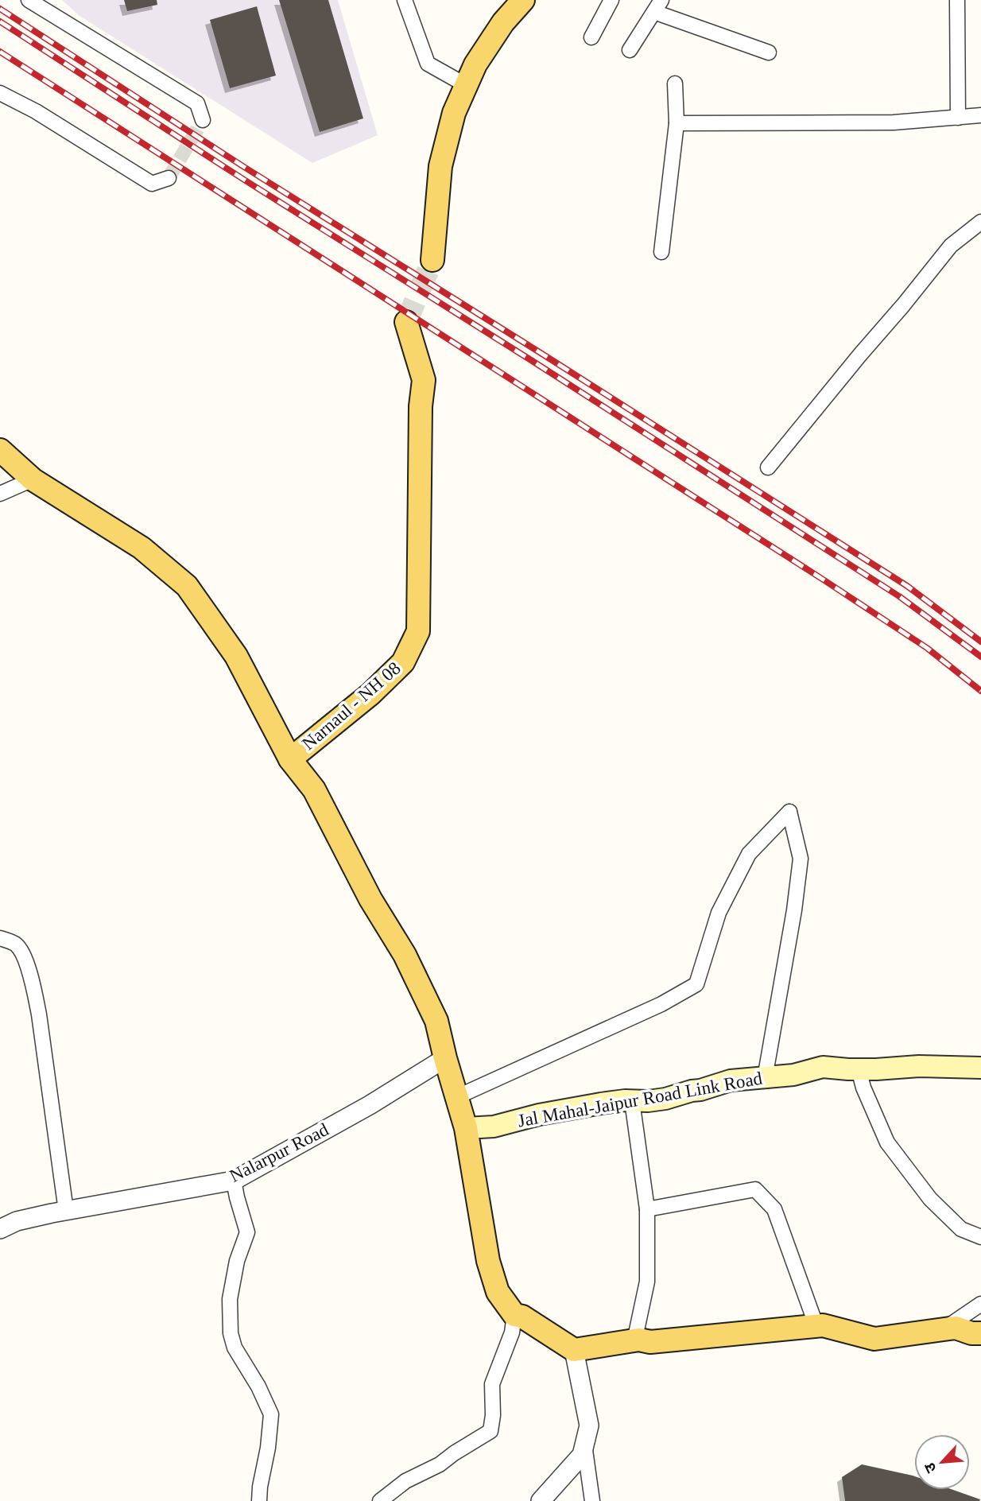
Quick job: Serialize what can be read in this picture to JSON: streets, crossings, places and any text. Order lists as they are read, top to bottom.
{
  "streets": {
    "main road": ["Narnaul - NH 08", "Jal Mahal-Jaipur Road Link Road"],
    "street": ["Nalarpur Road"]
  },
  "north": "bottom left"
}
